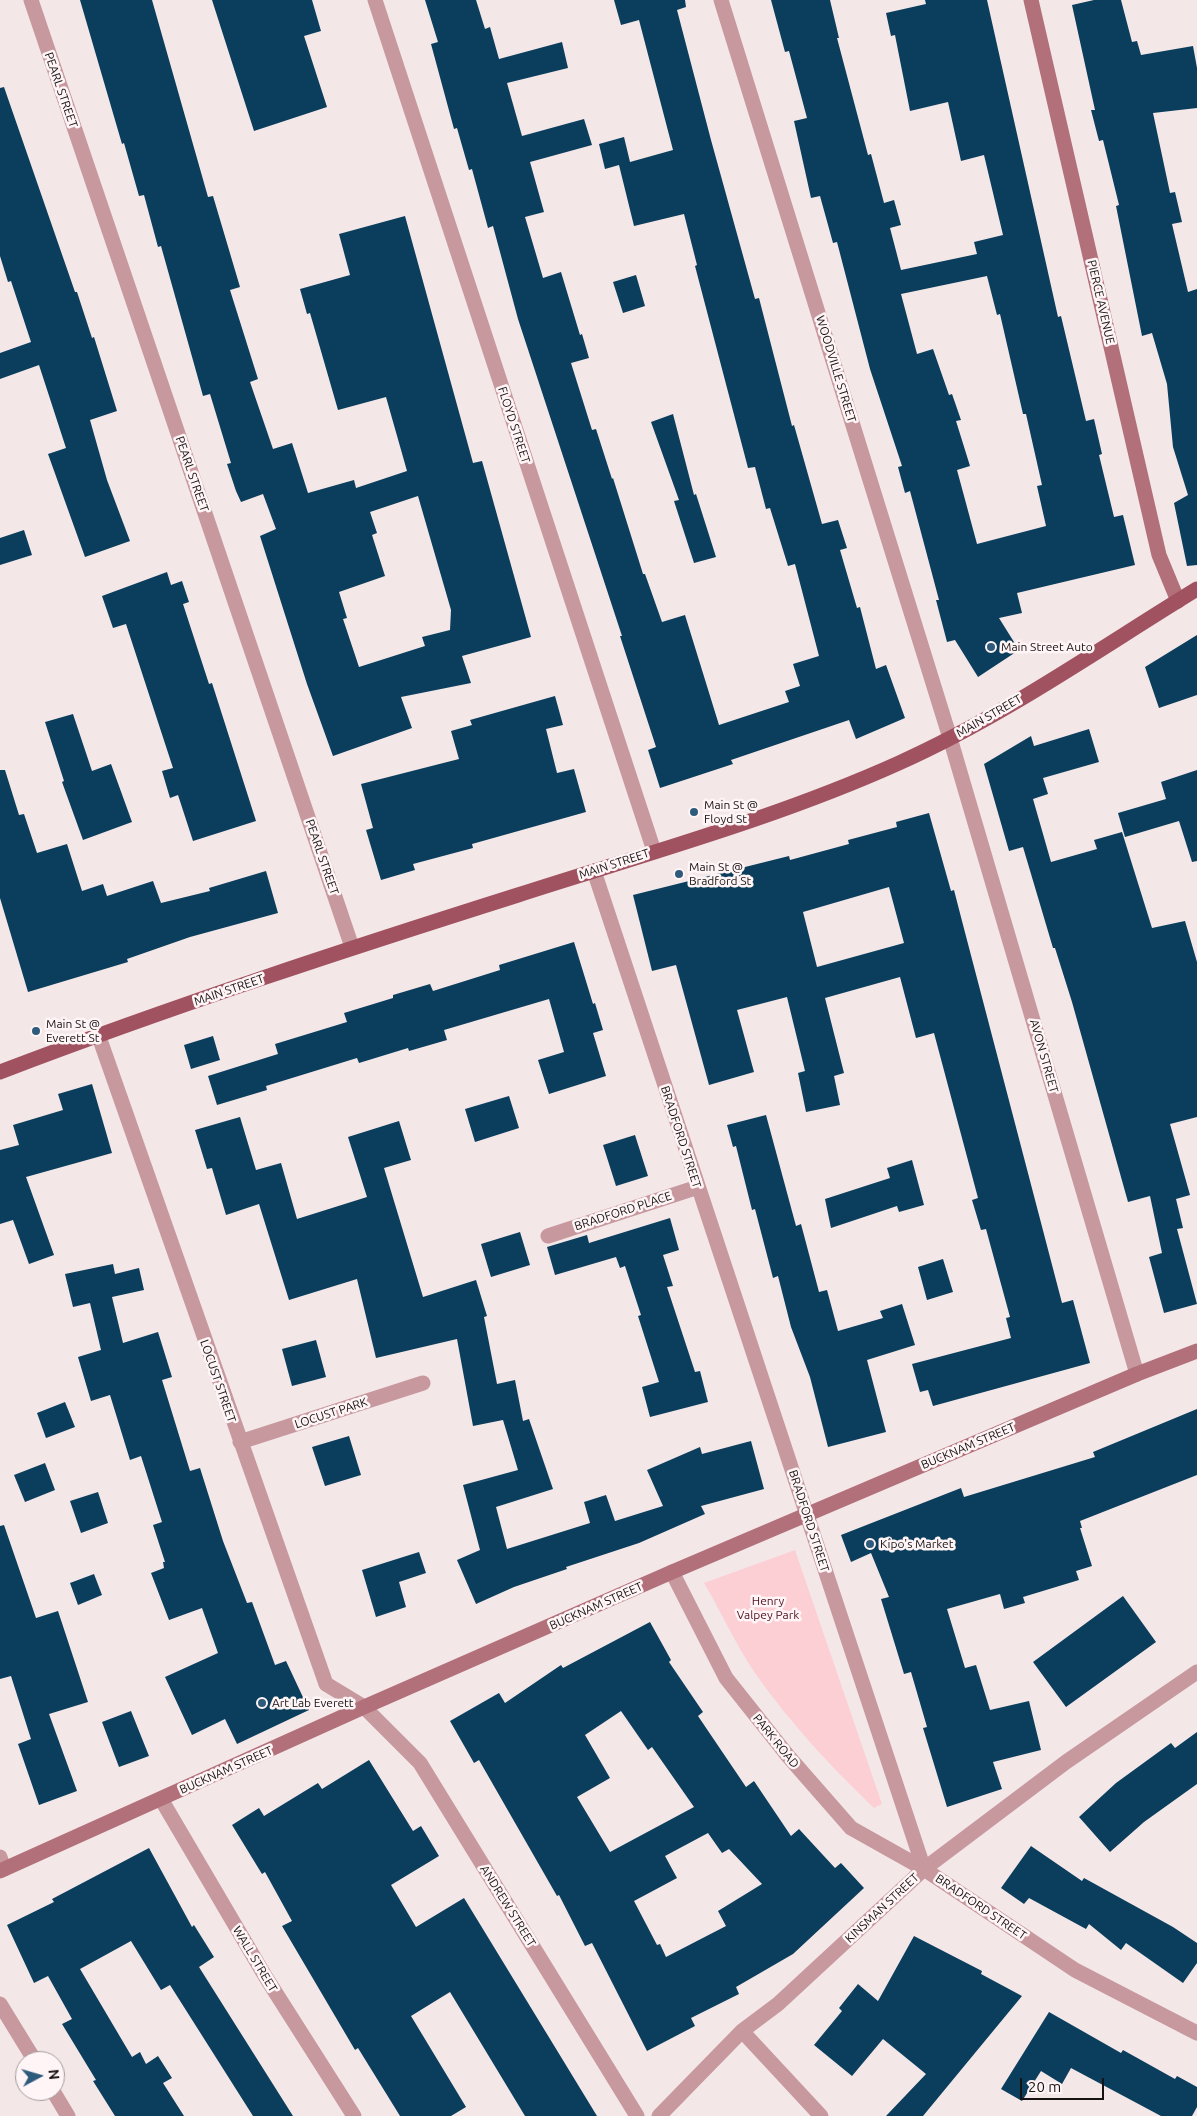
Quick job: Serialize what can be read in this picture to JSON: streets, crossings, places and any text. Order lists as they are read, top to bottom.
{
  "streets": {
    "main road": ["MAIN STREET"],
    "street": [
      "PEARL STREET",
      "PIERCE AVENUE",
      "WOODVILLE STREET",
      "FLOYD STREET",
      "AVON STREET",
      "BRADFORD STREET",
      "BRADFORD PLACE",
      "LOCUST STREET",
      "LOCUST PARK",
      "BUCKNAM STREET",
      "PARK ROAD",
      "ANDREW STREET",
      "KINSMAN STREET",
      "WALL STREET"
    ]
  },
  "crossings": [
    ["PEARL STREET", "MAIN STREET"],
    ["PIERCE AVENUE", "MAIN STREET"],
    ["WOODVILLE STREET", "MAIN STREET"],
    ["WOODVILLE STREET", "AVON STREET"],
    ["FLOYD STREET", "MAIN STREET"],
    ["MAIN STREET", "AVON STREET"],
    ["MAIN STREET", "BRADFORD STREET"],
    ["MAIN STREET", "LOCUST STREET"],
    ["AVON STREET", "BUCKNAM STREET"],
    ["BRADFORD STREET", "BRADFORD PLACE"],
    ["BRADFORD STREET", "BUCKNAM STREET"],
    ["BRADFORD STREET", "PARK ROAD"],
    ["BRADFORD STREET", "KINSMAN STREET"],
    ["LOCUST STREET", "LOCUST PARK"],
    ["LOCUST STREET", "BUCKNAM STREET"],
    ["LOCUST STREET", "ANDREW STREET"],
    ["BUCKNAM STREET", "PARK ROAD"],
    ["BUCKNAM STREET", "ANDREW STREET"],
    ["BUCKNAM STREET", "WALL STREET"],
    ["PARK ROAD", "KINSMAN STREET"]
  ],
  "parks": ["Henry Valpey Park"],
  "places": [
    "Main Street Auto",
    "Main St @ Floyd St",
    "Main St @ Bradford St",
    "Main St @ Everett St",
    "Kipo's Market",
    "Art Lab Everett"
  ],
  "scale_bar": "20 m",
  "north": "right"
}
